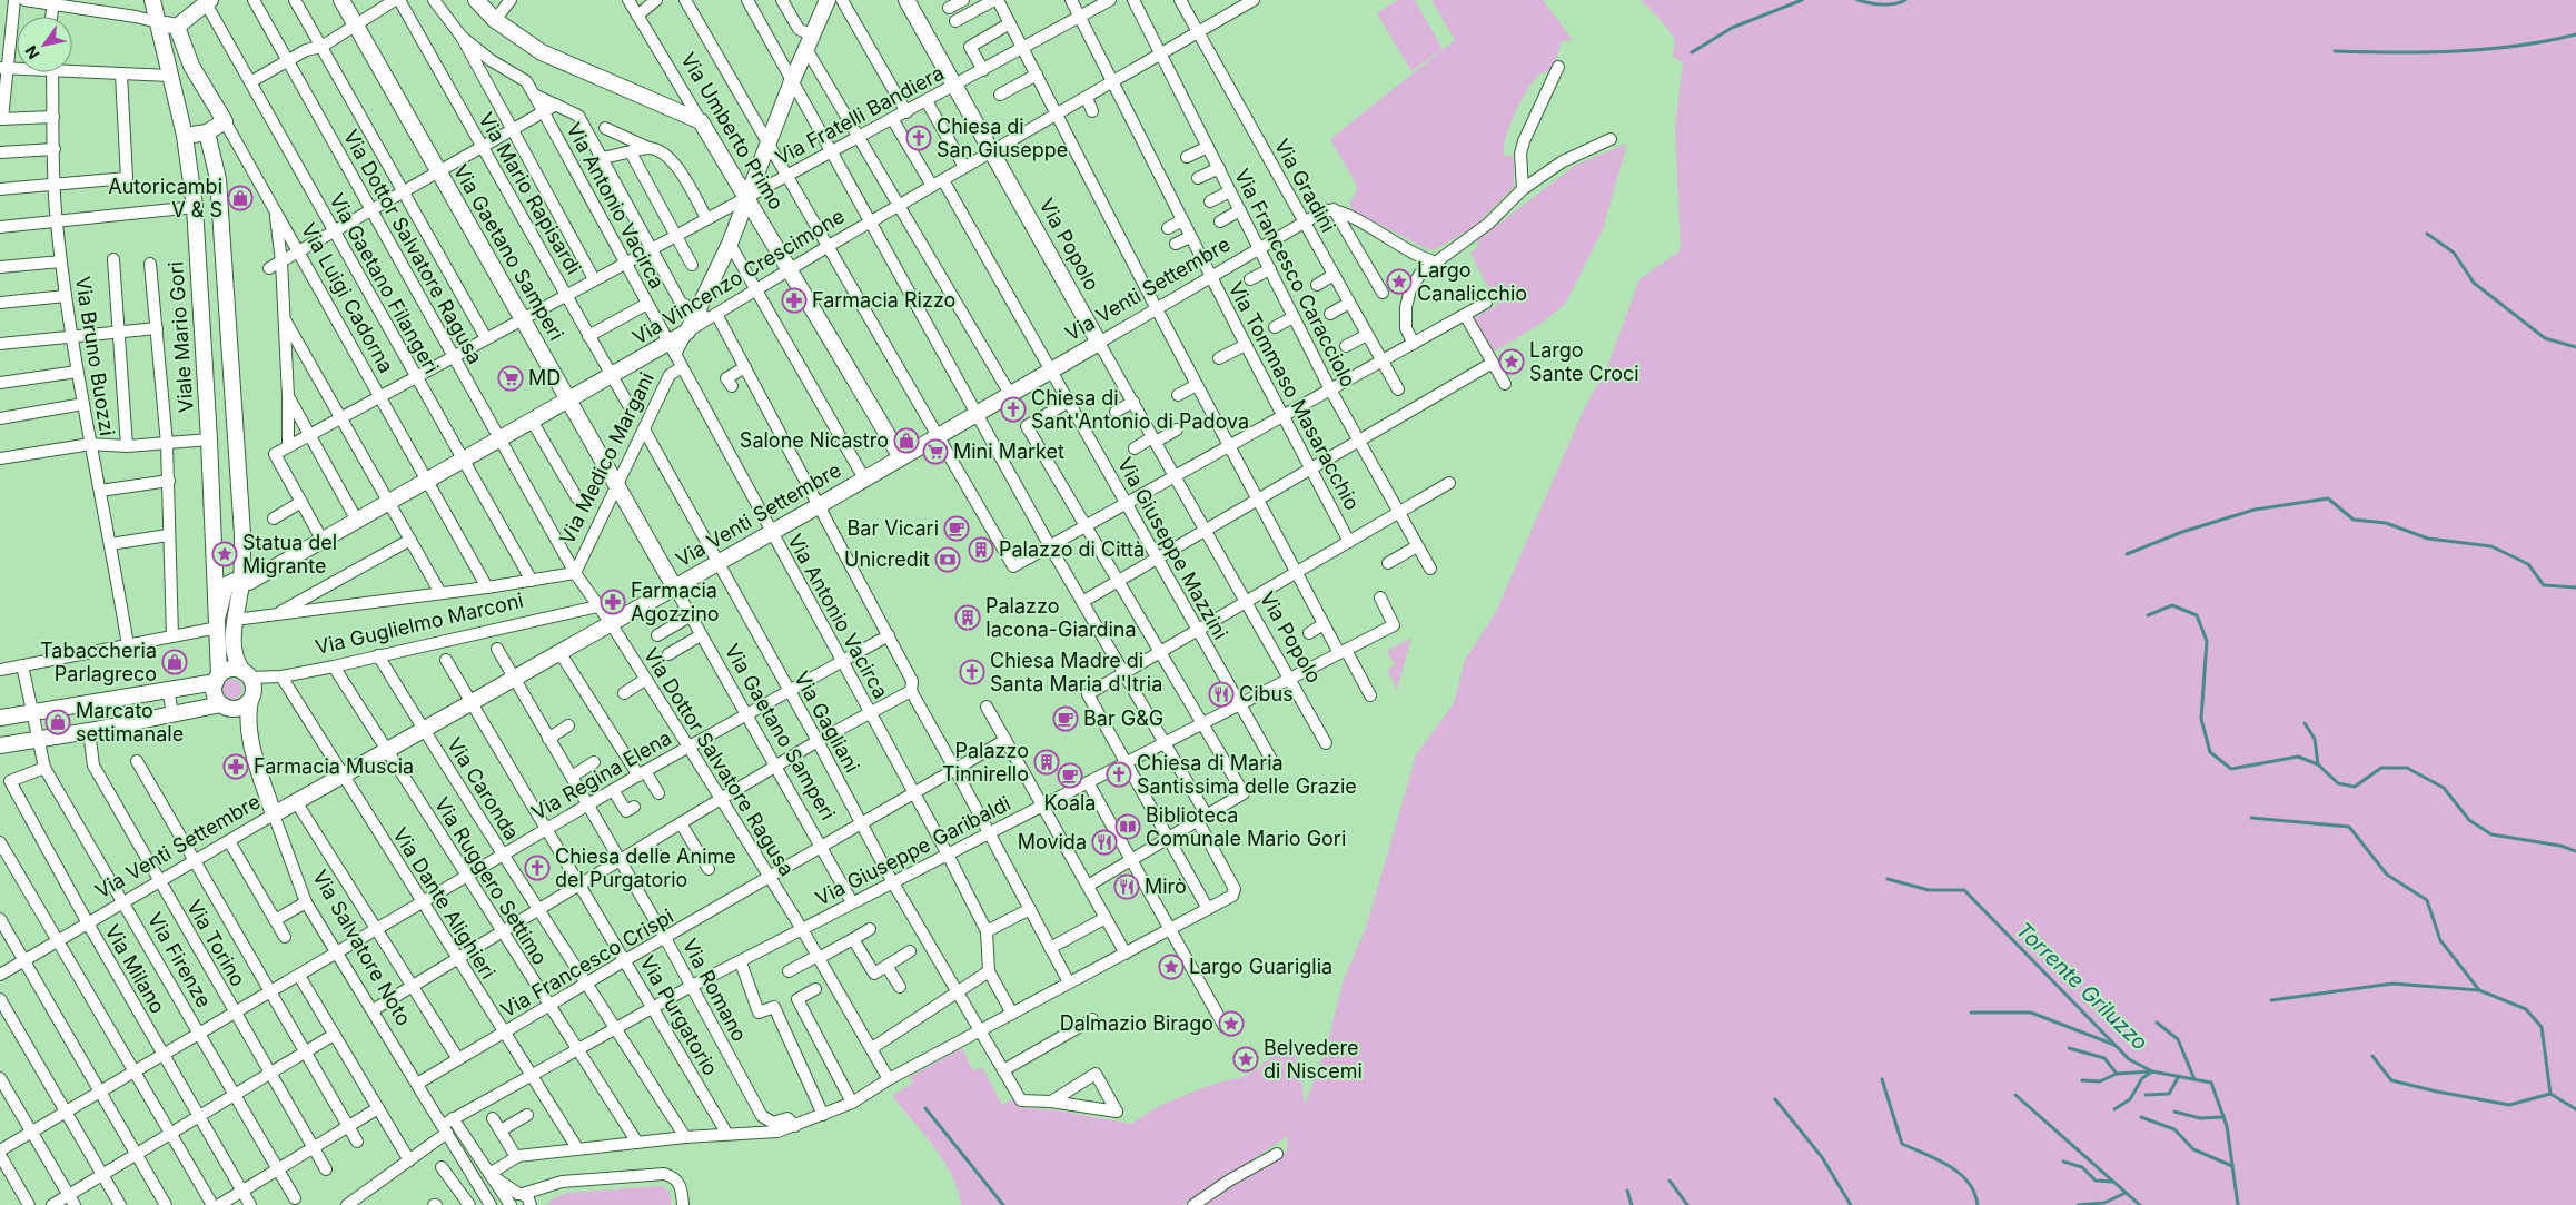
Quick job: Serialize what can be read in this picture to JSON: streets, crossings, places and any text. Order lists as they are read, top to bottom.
{
  "streets": {
    "street": [
      "Via Fratelli Bandiera",
      "Via Umberto Primo",
      "Via Gradini",
      "Via Mario Rapisardi",
      "Via Antonio Vacirca",
      "Via Popolo",
      "Via Dottor Salvatore Ragusa",
      "Via Gaetano Samperi",
      "Via Vincenzo Crescimone",
      "Via Francesco Caracciolo",
      "Via Gaetano Filangeri",
      "Via Venti Settembre",
      "Via Luigi Cadorna",
      "Viale Mario Gori",
      "Via Bruno Buozzi",
      "Via Tommaso Masaracchio",
      "Via Medico Margani",
      "Via Giuseppe Mazzini",
      "Via Guglielmo Marconi",
      "Via Gagliani",
      "Via Regina Elena",
      "Via Caronda",
      "Via Giuseppe Garibaldi",
      "Via Ruggero Settimo",
      "Via Dante Alighieri",
      "Via Torino",
      "Via Salvatore Noto",
      "Via Firenze",
      "Via Francesco Crispi",
      "Via Milano",
      "Via Romano",
      "Via Purgatorio"
    ]
  },
  "crossings": [
    ["Via Fratelli Bandiera", "Via Umberto Primo"],
    ["Via Fratelli Bandiera", "Via Mario Rapisardi"],
    ["Via Fratelli Bandiera", "Via Antonio Vacirca"],
    ["Via Fratelli Bandiera", "Via Popolo"],
    ["Via Fratelli Bandiera", "Via Dottor Salvatore Ragusa"],
    ["Via Fratelli Bandiera", "Via Gaetano Samperi"],
    ["Via Fratelli Bandiera", "Via Gaetano Filangeri"],
    ["Via Fratelli Bandiera", "Via Luigi Cadorna"],
    ["Via Fratelli Bandiera", "Via Tommaso Masaracchio"],
    ["Via Umberto Primo", "Via Vincenzo Crescimone"],
    ["Via Umberto Primo", "Via Venti Settembre"],
    ["Via Gradini", "Via Vincenzo Crescimone"],
    ["Via Gradini", "Via Venti Settembre"],
    ["Via Mario Rapisardi", "Via Vincenzo Crescimone"],
    ["Via Antonio Vacirca", "Via Vincenzo Crescimone"],
    ["Via Antonio Vacirca", "Via Venti Settembre"],
    ["Via Antonio Vacirca", "Via Medico Margani"],
    ["Via Antonio Vacirca", "Via Regina Elena"],
    ["Via Antonio Vacirca", "Via Giuseppe Garibaldi"],
    ["Via Antonio Vacirca", "Via Francesco Crispi"],
    ["Via Popolo", "Via Vincenzo Crescimone"],
    ["Via Popolo", "Via Venti Settembre"],
    ["Via Popolo", "Via Giuseppe Garibaldi"],
    ["Via Dottor Salvatore Ragusa", "Via Vincenzo Crescimone"],
    ["Via Dottor Salvatore Ragusa", "Via Venti Settembre"],
    ["Via Dottor Salvatore Ragusa", "Via Medico Margani"],
    ["Via Dottor Salvatore Ragusa", "Via Guglielmo Marconi"],
    ["Via Dottor Salvatore Ragusa", "Via Regina Elena"],
    ["Via Dottor Salvatore Ragusa", "Via Giuseppe Garibaldi"],
    ["Via Dottor Salvatore Ragusa", "Via Francesco Crispi"],
    ["Via Gaetano Samperi", "Via Vincenzo Crescimone"],
    ["Via Gaetano Samperi", "Via Venti Settembre"],
    ["Via Gaetano Samperi", "Via Medico Margani"],
    ["Via Gaetano Samperi", "Via Regina Elena"],
    ["Via Gaetano Samperi", "Via Giuseppe Garibaldi"],
    ["Via Gaetano Samperi", "Via Francesco Crispi"],
    ["Via Vincenzo Crescimone", "Via Francesco Caracciolo"],
    ["Via Vincenzo Crescimone", "Via Gaetano Filangeri"],
    ["Via Vincenzo Crescimone", "Via Luigi Cadorna"],
    ["Via Vincenzo Crescimone", "Viale Mario Gori"],
    ["Via Vincenzo Crescimone", "Via Tommaso Masaracchio"],
    ["Via Vincenzo Crescimone", "Via Giuseppe Mazzini"],
    ["Via Francesco Caracciolo", "Via Venti Settembre"],
    ["Via Venti Settembre", "Via Tommaso Masaracchio"],
    ["Via Venti Settembre", "Via Giuseppe Mazzini"],
    ["Via Venti Settembre", "Via Gagliani"],
    ["Via Venti Settembre", "Via Caronda"],
    ["Via Venti Settembre", "Via Ruggero Settimo"],
    ["Via Venti Settembre", "Via Dante Alighieri"],
    ["Via Venti Settembre", "Via Torino"],
    ["Via Venti Settembre", "Via Salvatore Noto"],
    ["Via Venti Settembre", "Via Firenze"],
    ["Via Venti Settembre", "Via Milano"],
    ["Via Venti Settembre", "Via Romano"],
    ["Via Venti Settembre", "Via Purgatorio"],
    ["Viale Mario Gori", "Via Guglielmo Marconi"],
    ["Via Medico Margani", "Via Gagliani"],
    ["Via Giuseppe Mazzini", "Via Giuseppe Garibaldi"],
    ["Via Guglielmo Marconi", "Via Caronda"],
    ["Via Guglielmo Marconi", "Via Ruggero Settimo"],
    ["Via Guglielmo Marconi", "Via Dante Alighieri"],
    ["Via Gagliani", "Via Regina Elena"],
    ["Via Gagliani", "Via Giuseppe Garibaldi"],
    ["Via Gagliani", "Via Francesco Crispi"],
    ["Via Regina Elena", "Via Caronda"],
    ["Via Regina Elena", "Via Ruggero Settimo"],
    ["Via Regina Elena", "Via Dante Alighieri"],
    ["Via Regina Elena", "Via Torino"],
    ["Via Regina Elena", "Via Salvatore Noto"],
    ["Via Regina Elena", "Via Firenze"],
    ["Via Regina Elena", "Via Milano"],
    ["Via Regina Elena", "Via Romano"],
    ["Via Regina Elena", "Via Purgatorio"],
    ["Via Caronda", "Via Giuseppe Garibaldi"],
    ["Via Caronda", "Via Francesco Crispi"],
    ["Via Giuseppe Garibaldi", "Via Ruggero Settimo"],
    ["Via Giuseppe Garibaldi", "Via Dante Alighieri"],
    ["Via Giuseppe Garibaldi", "Via Salvatore Noto"],
    ["Via Giuseppe Garibaldi", "Via Romano"],
    ["Via Giuseppe Garibaldi", "Via Purgatorio"],
    ["Via Ruggero Settimo", "Via Francesco Crispi"],
    ["Via Dante Alighieri", "Via Francesco Crispi"],
    ["Via Salvatore Noto", "Via Francesco Crispi"],
    ["Via Firenze", "Via Milano"],
    ["Via Francesco Crispi", "Via Romano"],
    ["Via Francesco Crispi", "Via Purgatorio"]
  ],
  "water": ["Torrente Griluzzo"],
  "places": {
    "church": [
      "Chiesa di San Giuseppe",
      "Chiesa di Sant'Antonio di Padova",
      "Chiesa Madre di Santa Maria d'Itria",
      "Chiesa di Maria Santissima delle Grazie",
      "Chiesa delle Anime del Purgatorio"
    ],
    "shop": [
      "Autoricambi V & S",
      "Salone Nicastro",
      "Tabaccheria Parlagreco",
      "Marcato settimanale"
    ],
    "place": [
      "Largo Canalicchio",
      "Largo Sante Croci",
      "Statua del Migrante",
      "Largo Guariglia",
      "Dalmazio Birago",
      "Belvedere di Niscemi"
    ],
    "pharmacy": ["Farmacia Rizzo", "Farmacia Agozzino", "Farmacia Muscia"],
    "supermarket": ["MD", "Mini Market"],
    "cafe": ["Bar Vicari", "Bar G&G", "Koala"],
    "building": ["Palazzo di Città", "Palazzo Iacona-Giardina", "Palazzo Tinnirello"],
    "bank": ["Unicredit"],
    "restaurant": ["Cibus", "Movida", "Mirò"],
    "library": ["Biblioteca Comunale Mario Gori"]
  },
  "north": "bottom left"
}
